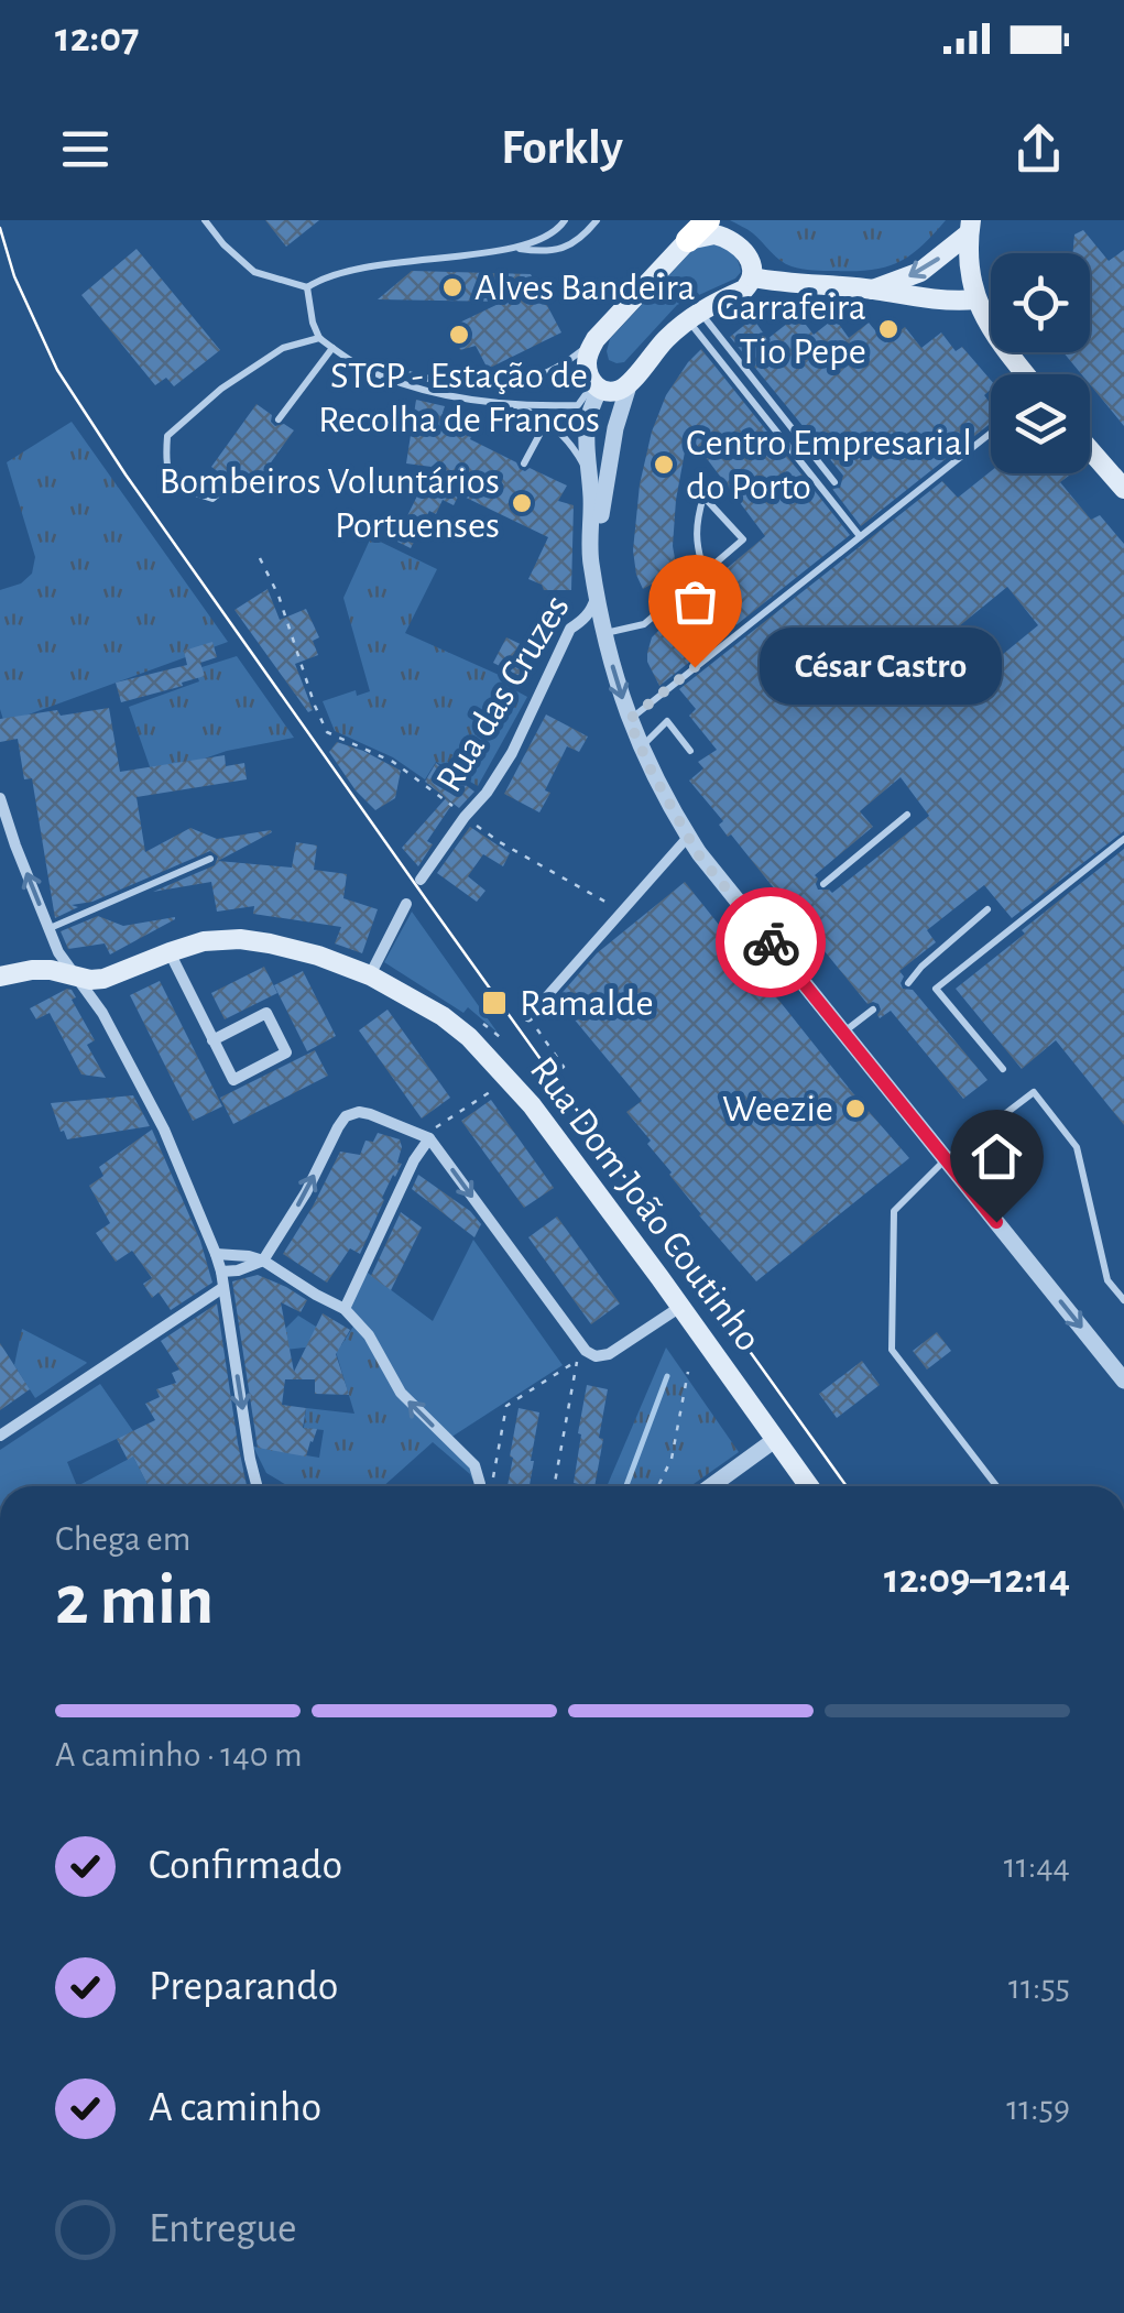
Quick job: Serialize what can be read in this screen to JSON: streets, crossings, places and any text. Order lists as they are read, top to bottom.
{
  "streets": {
    "main road": ["Rua Dom João Coutinho"],
    "street": ["Rua das Cruzes"]
  },
  "places": {
    "other": [
      "Alves Bandeira",
      "Garrafeira Tio Pepe",
      "STCP - Estação de Recolha de Francos",
      "Centro Empresarial do Porto",
      "Bombeiros Voluntários Portuenses",
      "César Castro",
      "Weezie"
    ],
    "transit": ["Ramalde"]
  },
  "page": {
    "status": "12:07",
    "header": "Forkly",
    "bubble": "César Castro",
    "heading": ["2 min", "Chega em", "12:09–12:14"],
    "bar": "A caminho · 140 m",
    "list": [
      ["Confirmado", "11:44"],
      ["Preparando", "11:55"],
      ["A caminho", "11:59"],
      "Entregue"
    ]
  }
}
